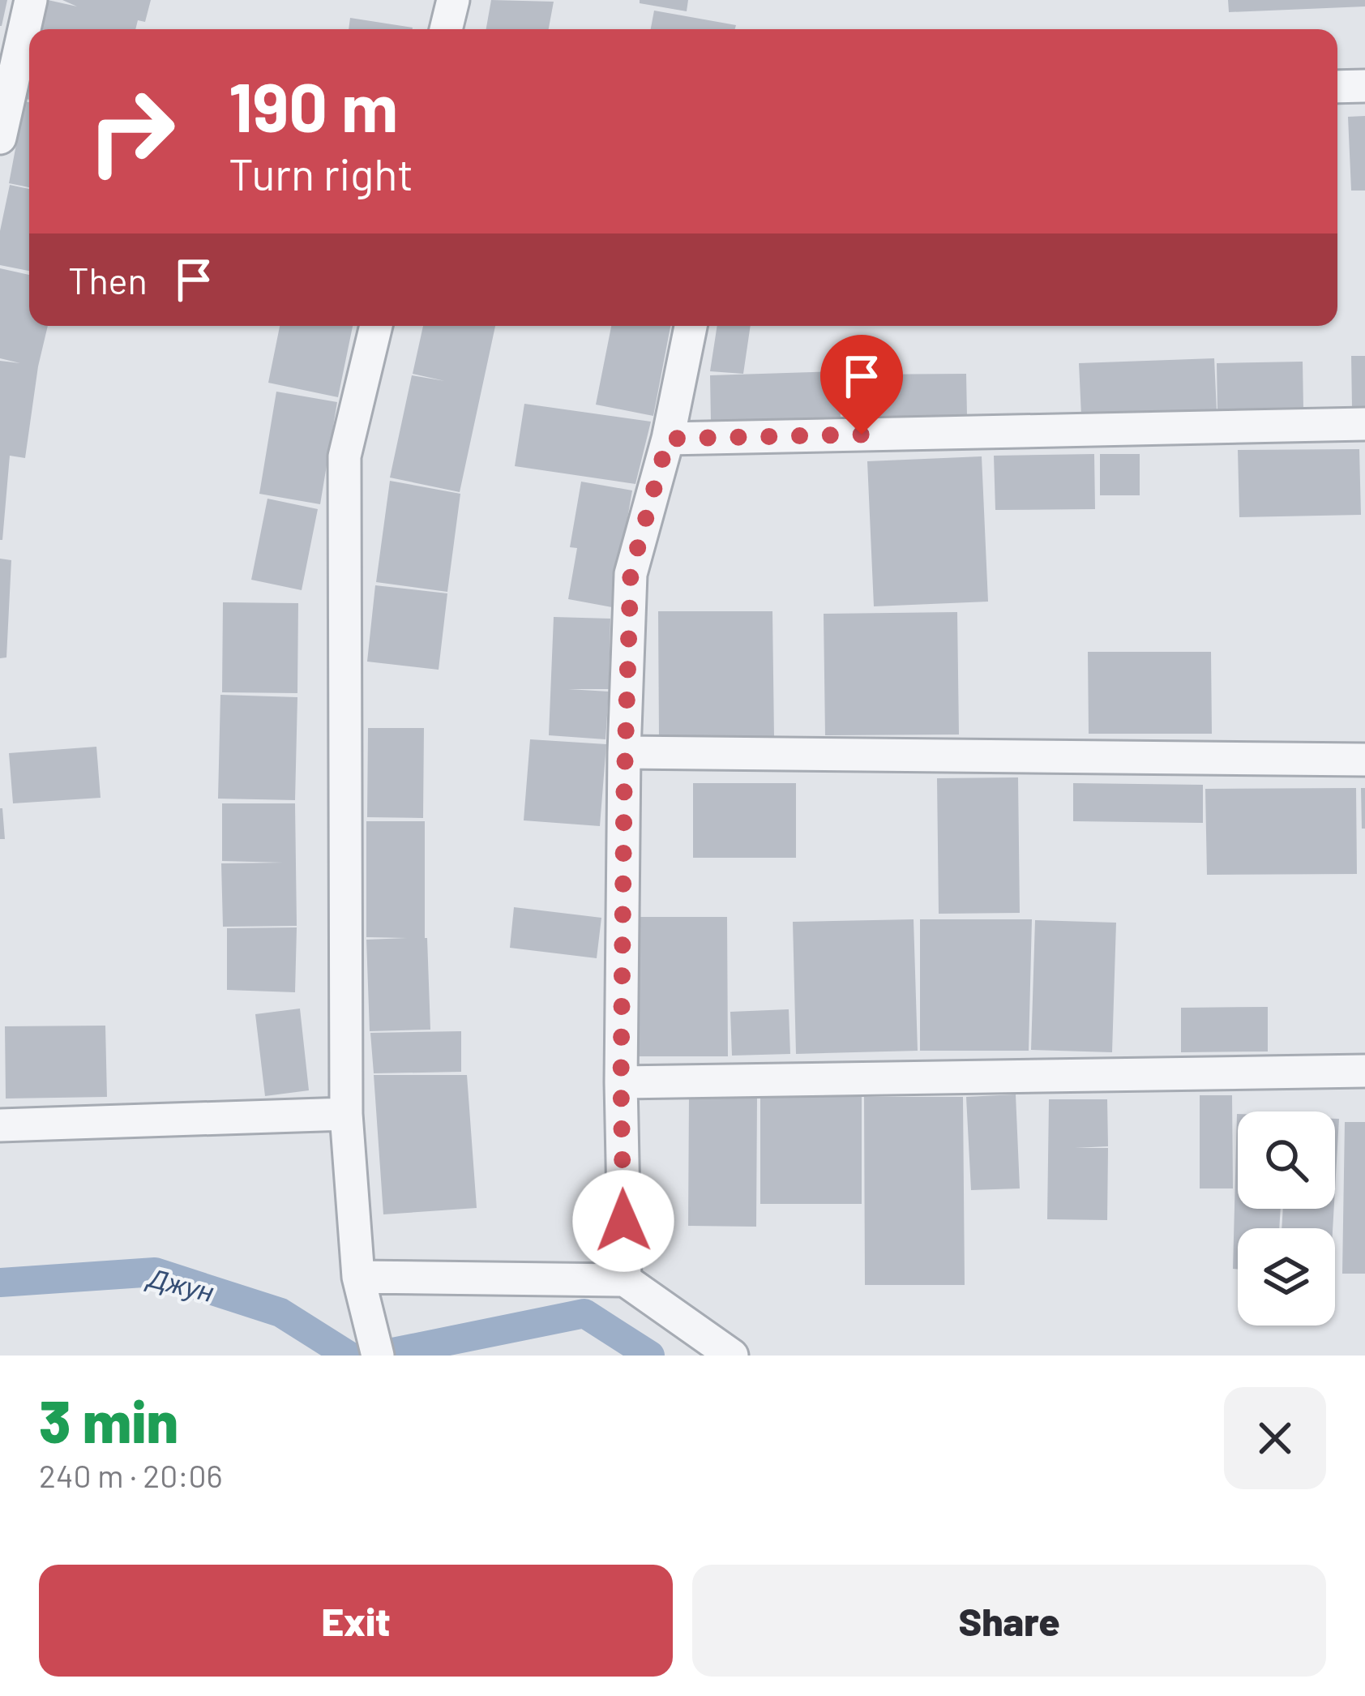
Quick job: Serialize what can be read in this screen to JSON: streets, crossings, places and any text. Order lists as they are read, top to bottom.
{
  "water": ["Джун"],
  "page": {
    "turn": ["190 m", "Turn right"],
    "then": "Then",
    "heading": ["3 min", "240 m · 20:06"],
    "buttons": ["Exit", "Share"]
  }
}
